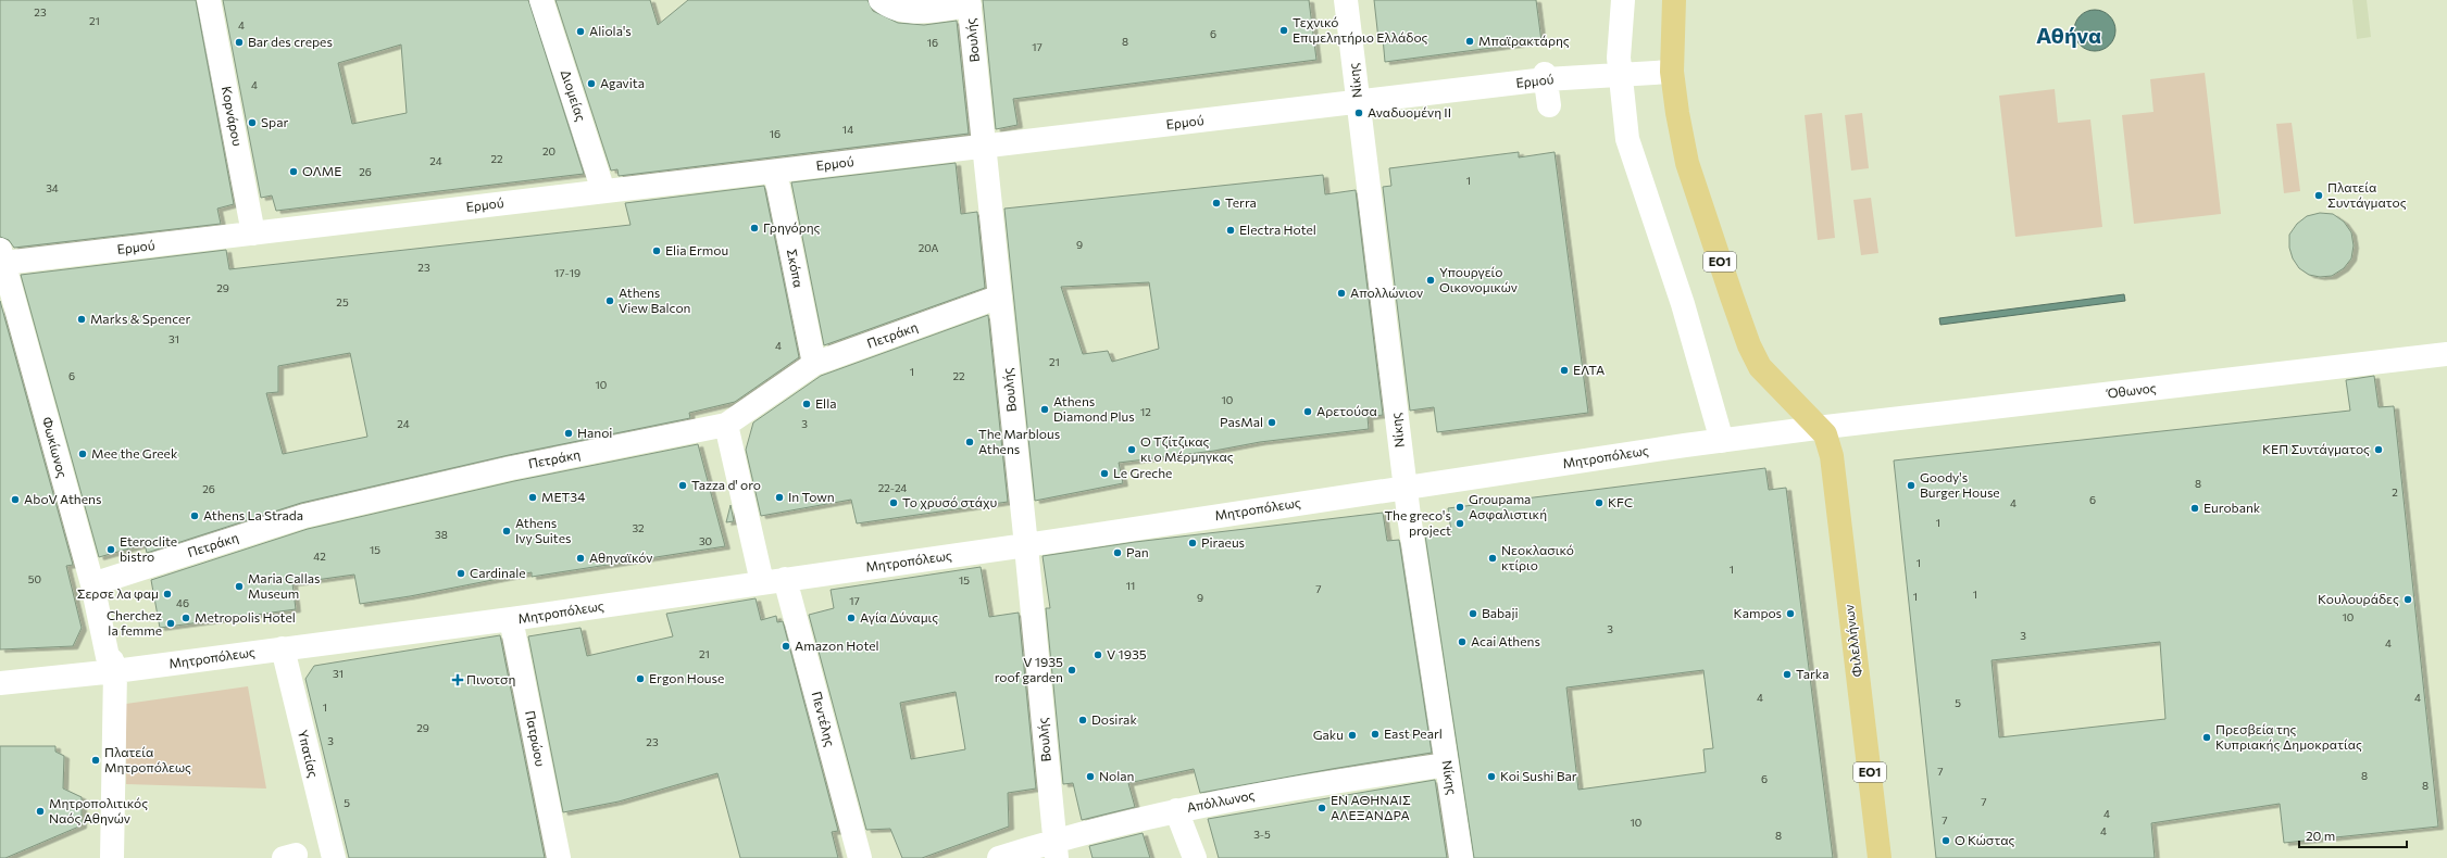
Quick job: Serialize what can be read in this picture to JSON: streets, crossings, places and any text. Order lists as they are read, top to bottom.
{
  "streets": {
    "main road": ["ΕΟ1", "Φιλελλήνων"],
    "street": [
      "Βουλής",
      "Νίκης",
      "Ερμού",
      "Διομείας",
      "Κορνάρου",
      "Σκόπα",
      "Πετράκη",
      "Όθωνος",
      "Φωκίωνος",
      "Μητροπόλεως",
      "Πεντέλης",
      "Πατρώου",
      "Υπατίας",
      "Απόλλωνος"
    ]
  },
  "crossings": [
    ["Βουλής", "Ερμού"],
    ["Βουλής", "Πετράκη"],
    ["Βουλής", "Μητροπόλεως"],
    ["Βουλής", "Απόλλωνος"],
    ["Νίκης", "Ερμού"],
    ["Νίκης", "Μητροπόλεως"],
    ["Νίκης", "Απόλλωνος"],
    ["Ερμού", "Διομείας"],
    ["Ερμού", "Κορνάρου"],
    ["Ερμού", "ΕΟ1"],
    ["Ερμού", "Σκόπα"],
    ["Ερμού", "Φωκίωνος"],
    ["ΕΟ1", "Όθωνος"],
    ["ΕΟ1", "Μητροπόλεως"],
    ["ΕΟ1", "Φιλελλήνων"],
    ["Σκόπα", "Πετράκη"],
    ["Πετράκη", "Φωκίωνος"],
    ["Όθωνος", "Μητροπόλεως"],
    ["Όθωνος", "Φιλελλήνων"],
    ["Φωκίωνος", "Μητροπόλεως"],
    ["Μητροπόλεως", "Φιλελλήνων"],
    ["Μητροπόλεως", "Πεντέλης"],
    ["Μητροπόλεως", "Πατρώου"],
    ["Μητροπόλεως", "Υπατίας"]
  ],
  "districts": ["Αθήνα"],
  "places": {
    "other": [
      "Τεχνικό Επιμελητήριο Ελλάδος",
      "Aliola's",
      "Μπαϊρακτάρης",
      "Bar des crepes",
      "Agavita",
      "Αναδυομένη ΙΙ",
      "Spar",
      "ΟΛΜΕ",
      "Πλατεία Συντάγματος",
      "Terra",
      "Γρηγόρης",
      "Electra Hotel",
      "Elia Ermou",
      "Υπουργείο Οικονομικών",
      "Απολλώνιον",
      "Athens View Balcon",
      "Marks & Spencer",
      "ΕΛΤΑ",
      "Ella",
      "Athens Diamond Plus",
      "Αρετούσα",
      "PasMal",
      "Hanoi",
      "The Marblous Athens",
      "Ο Τζίτζικας κι ο Μέρµηγκας",
      "ΚΕΠ Συντάγματος",
      "Mee the Greek",
      "Le Greche",
      "Tazza d' oro",
      "Goody's Burger House",
      "MET34",
      "In Town",
      "AboV Athens",
      "Το χρυσό στάχυ",
      "KFC",
      "Groupama Ασφαλιστική",
      "Eurobank",
      "Athens La Strada",
      "The greco's project",
      "Athens Ivy Suites",
      "Piraeus",
      "Eteroclite bistro",
      "Pan",
      "Αθηναϊκόν",
      "Νεοκλασικό κτίριο",
      "Cardinale",
      "Maria Callas Museum",
      "Σερσε λα φαμ",
      "Κουλουράδες",
      "Babaji",
      "Kampos",
      "Metropolis Hotel",
      "Αγία Δύναμις",
      "Cherchez la femme",
      "Acai Athens",
      "Amazon Hotel",
      "V 1935",
      "V 1935 roof garden",
      "Tarka",
      "Ergon House",
      "Dosirak",
      "East Pearl",
      "Gaku",
      "Πρεσβεία της Κυπριακής Δημοκρατίας",
      "Πλατεία Μητροπόλεως",
      "Nolan",
      "Koi Sushi Bar",
      "ΕΝ ΑΘΗΝΑΙΣ ΑΛΕΞΑΝΔΡΑ",
      "Μητροπολιτικός Ναός Αθηνών",
      "Ο Κώστας"
    ],
    "health": ["Πινοτση"]
  },
  "house_numbers": [
    "23",
    "21",
    "4",
    "6",
    "8",
    "16",
    "17",
    "4",
    "14",
    "16",
    "20",
    "22",
    "24",
    "26",
    "1",
    "34",
    "9",
    "20Α",
    "23",
    "17-19",
    "29",
    "25",
    "31",
    "4",
    "21",
    "1",
    "6",
    "22",
    "10",
    "10",
    "12",
    "24",
    "3",
    "8",
    "22-24",
    "26",
    "2",
    "6",
    "4",
    "1",
    "32",
    "38",
    "30",
    "15",
    "42",
    "1",
    "1",
    "50",
    "15",
    "11",
    "7",
    "1",
    "1",
    "9",
    "17",
    "46",
    "10",
    "3",
    "3",
    "4",
    "21",
    "31",
    "4",
    "4",
    "5",
    "1",
    "29",
    "3",
    "23",
    "7",
    "8",
    "6",
    "8",
    "7",
    "5",
    "4",
    "7",
    "10",
    "4",
    "3-5",
    "8"
  ],
  "scale_bar": "20 m"
}
